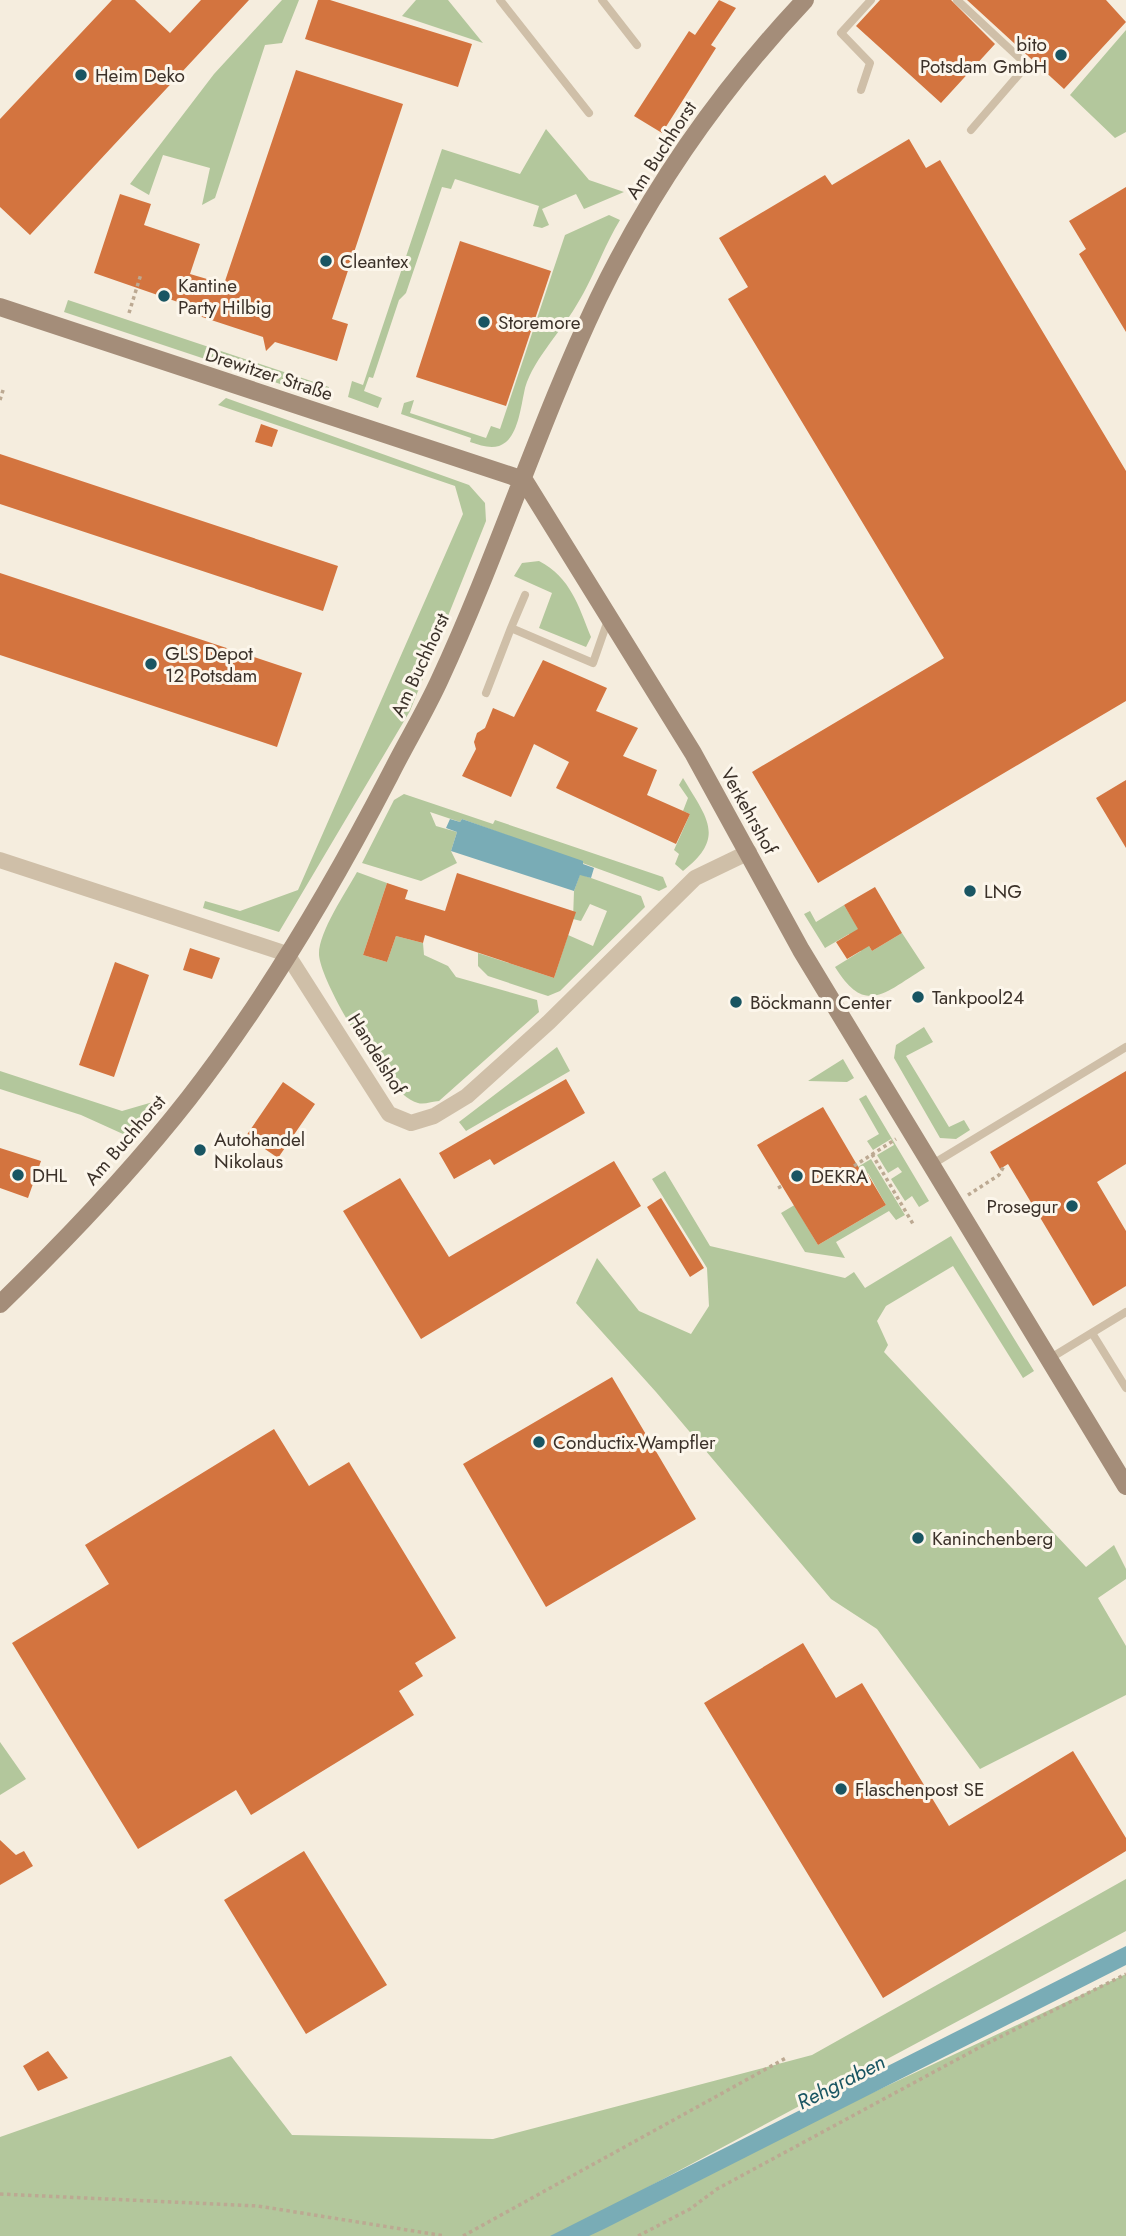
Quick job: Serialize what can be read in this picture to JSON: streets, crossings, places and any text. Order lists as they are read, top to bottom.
{
  "streets": {
    "main road": ["Am Buchhorst", "Drewitzer Straße", "Verkehrshof"],
    "street": ["Handelshof"]
  },
  "crossings": [
    ["Am Buchhorst", "Drewitzer Straße"],
    ["Am Buchhorst", "Verkehrshof"],
    ["Am Buchhorst", "Handelshof"],
    ["Drewitzer Straße", "Verkehrshof"],
    ["Verkehrshof", "Handelshof"]
  ],
  "water": ["Rehgraben"],
  "places": [
    "bito Potsdam GmbH",
    "Heim Deko",
    "Cleantex",
    "Kantine Party Hilbig",
    "Storemore",
    "GLS Depot 12 Potsdam",
    "LNG",
    "Tankpool24",
    "Böckmann Center",
    "Autohandel Nikolaus",
    "DHL",
    "DEKRA",
    "Prosegur",
    "Conductix-Wampfler",
    "Kaninchenberg",
    "Flaschenpost SE"
  ]
}
